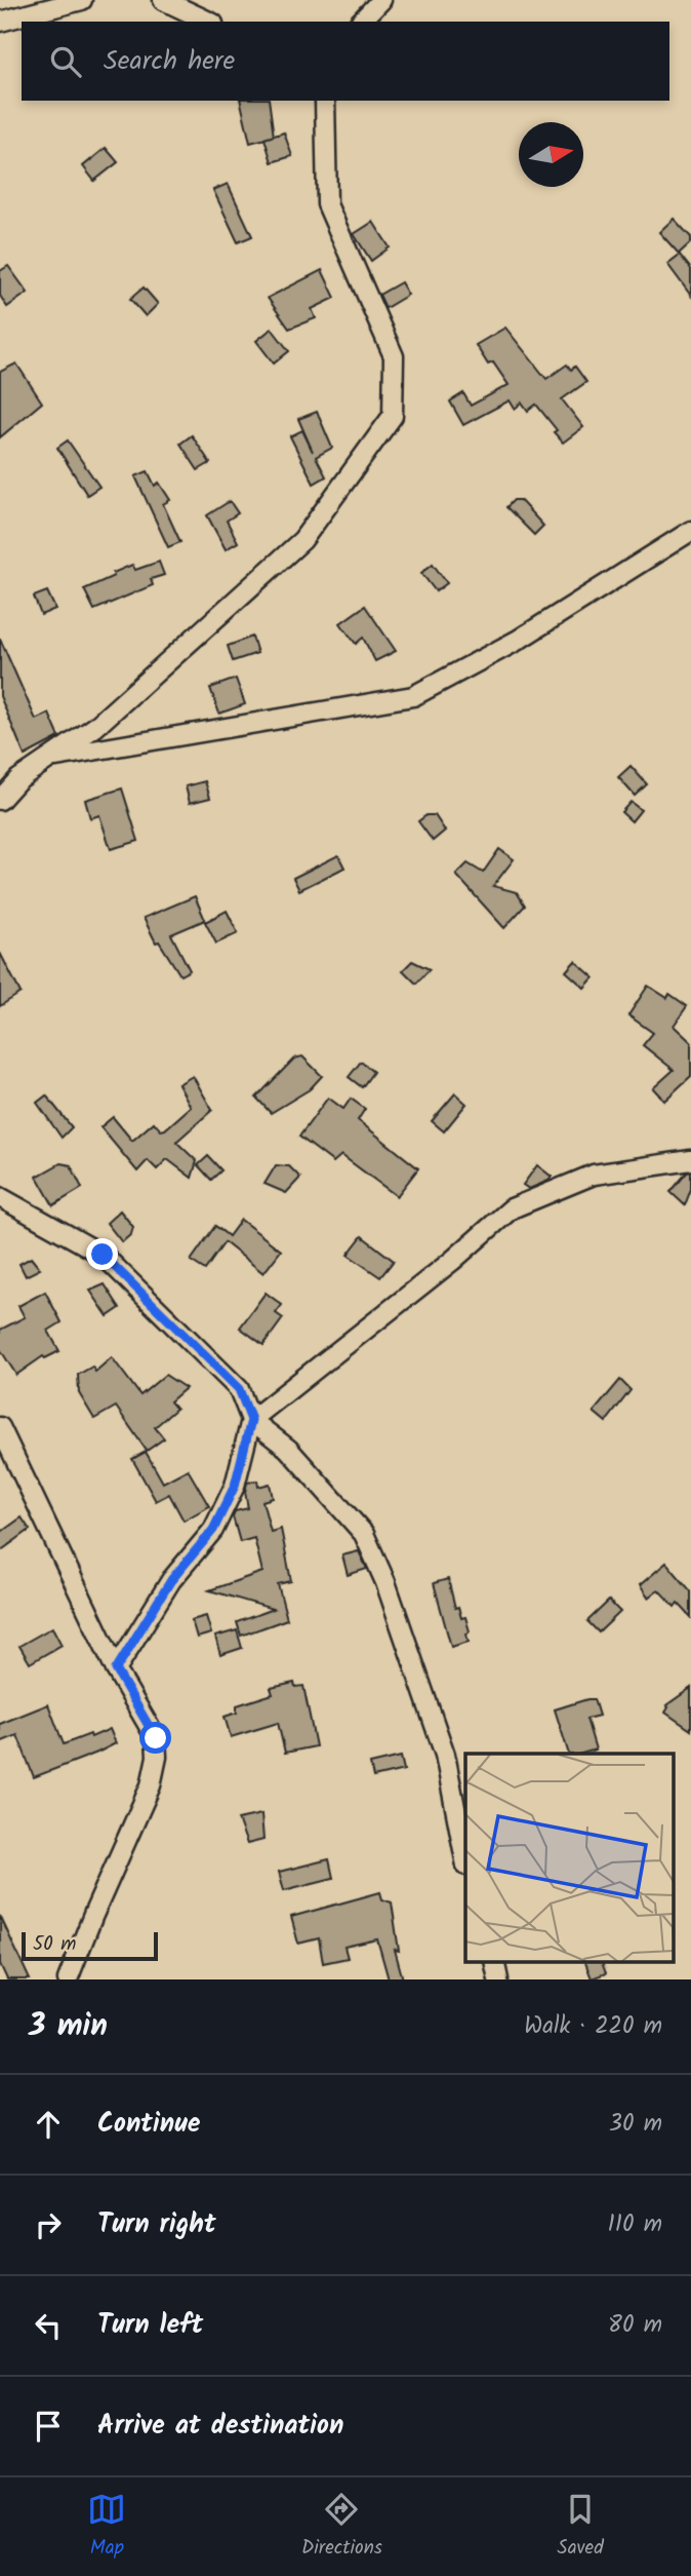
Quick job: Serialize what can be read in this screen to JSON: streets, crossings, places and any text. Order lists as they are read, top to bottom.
{
  "scale_bar": "50 m",
  "north": "right",
  "page": {
    "search": "Search here",
    "scale": "50 m",
    "heading": ["3 min", "Walk · 220 m"],
    "list": [
      ["Continue", "30 m"],
      ["Turn right", "110 m"],
      ["Turn left", "80 m"],
      "Arrive at destination"
    ],
    "nav": ["Map", "Directions", "Saved"]
  }
}
